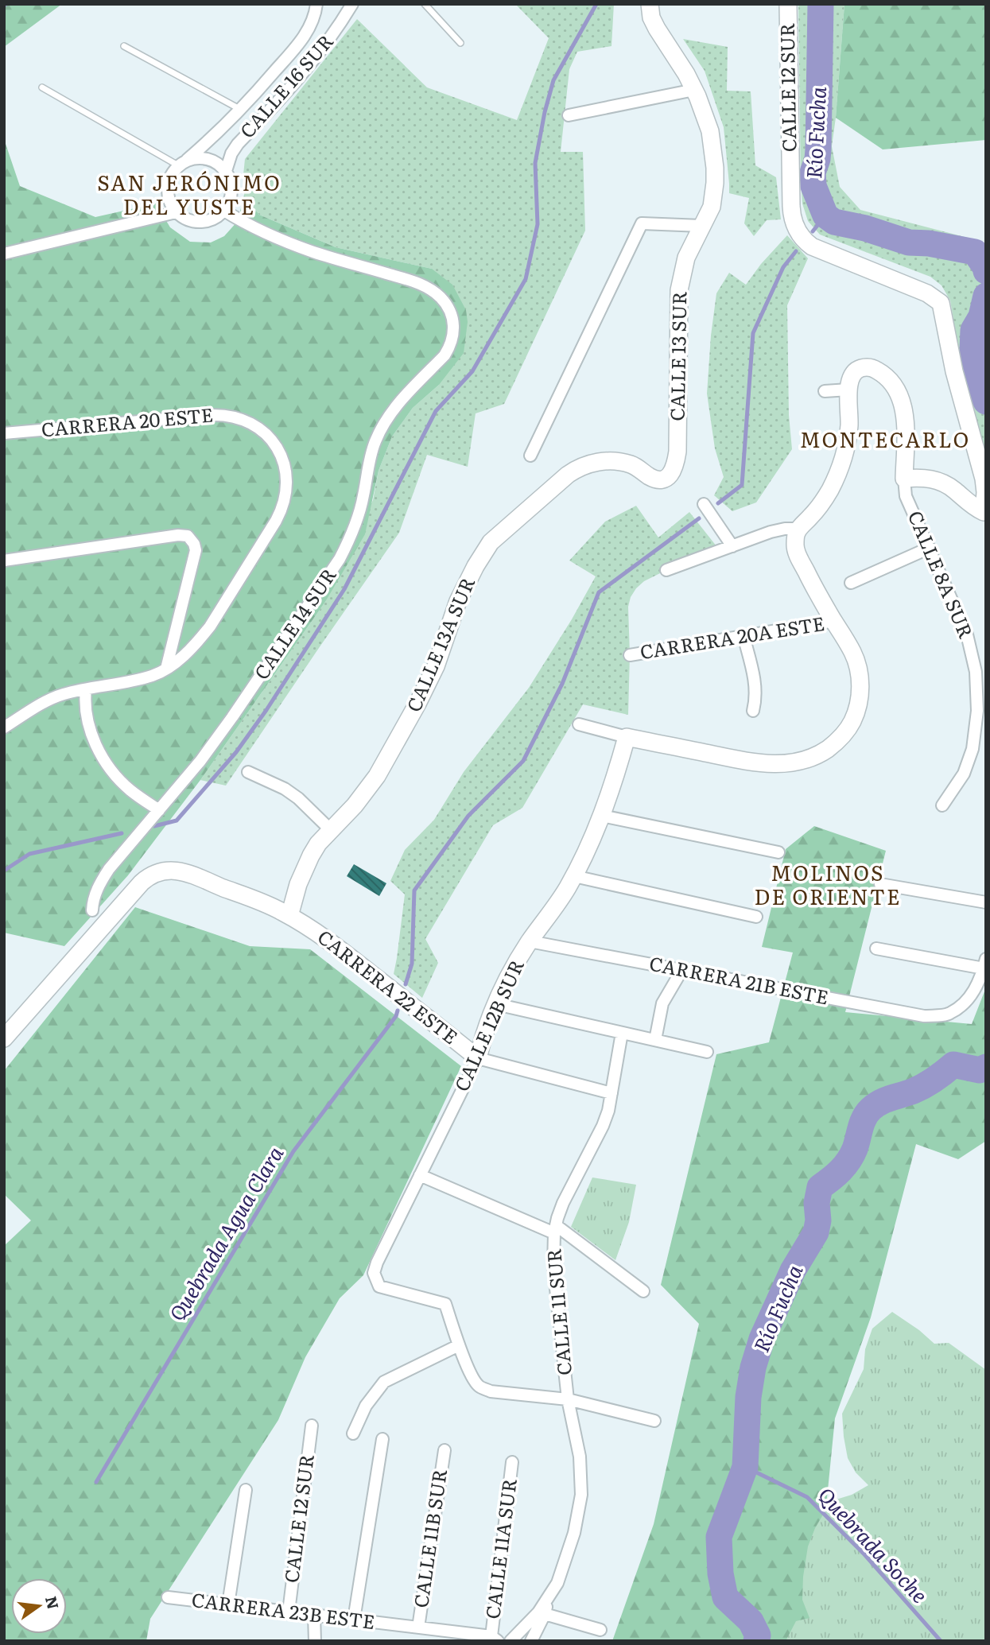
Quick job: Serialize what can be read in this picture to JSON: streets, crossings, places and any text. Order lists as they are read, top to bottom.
{
  "streets": {
    "street": [
      "CALLE 16 SUR",
      "CALLE 12 SUR",
      "CALLE 13 SUR",
      "CARRERA 20 ESTE",
      "CALLE 8A SUR",
      "CALLE 14 SUR",
      "CARRERA 20A ESTE",
      "CALLE 13A SUR",
      "CARRERA 21B ESTE",
      "CARRERA 22 ESTE",
      "CALLE 12B SUR",
      "CALLE 11 SUR",
      "CALLE 11B SUR",
      "CALLE 11A SUR",
      "CARRERA 23B ESTE"
    ]
  },
  "crossings": [
    ["CALLE 16 SUR", "CALLE 14 SUR"],
    ["CALLE 12 SUR", "CARRERA 23B ESTE"],
    ["CALLE 13 SUR", "CALLE 13A SUR"],
    ["CALLE 13A SUR", "CARRERA 22 ESTE"],
    ["CARRERA 21B ESTE", "CALLE 12B SUR"],
    ["CARRERA 22 ESTE", "CALLE 12B SUR"],
    ["CARRERA 22 ESTE", "CALLE 11 SUR"],
    ["CALLE 11B SUR", "CARRERA 23B ESTE"],
    ["CALLE 11A SUR", "CARRERA 23B ESTE"]
  ],
  "districts": ["SAN JERÓNIMO DEL YUSTE", "MONTECARLO", "MOLINOS DE ORIENTE"],
  "water": ["Río Fucha", "Quebrada Agua Clara", "Quebrada Soche"],
  "north": "right"
}
